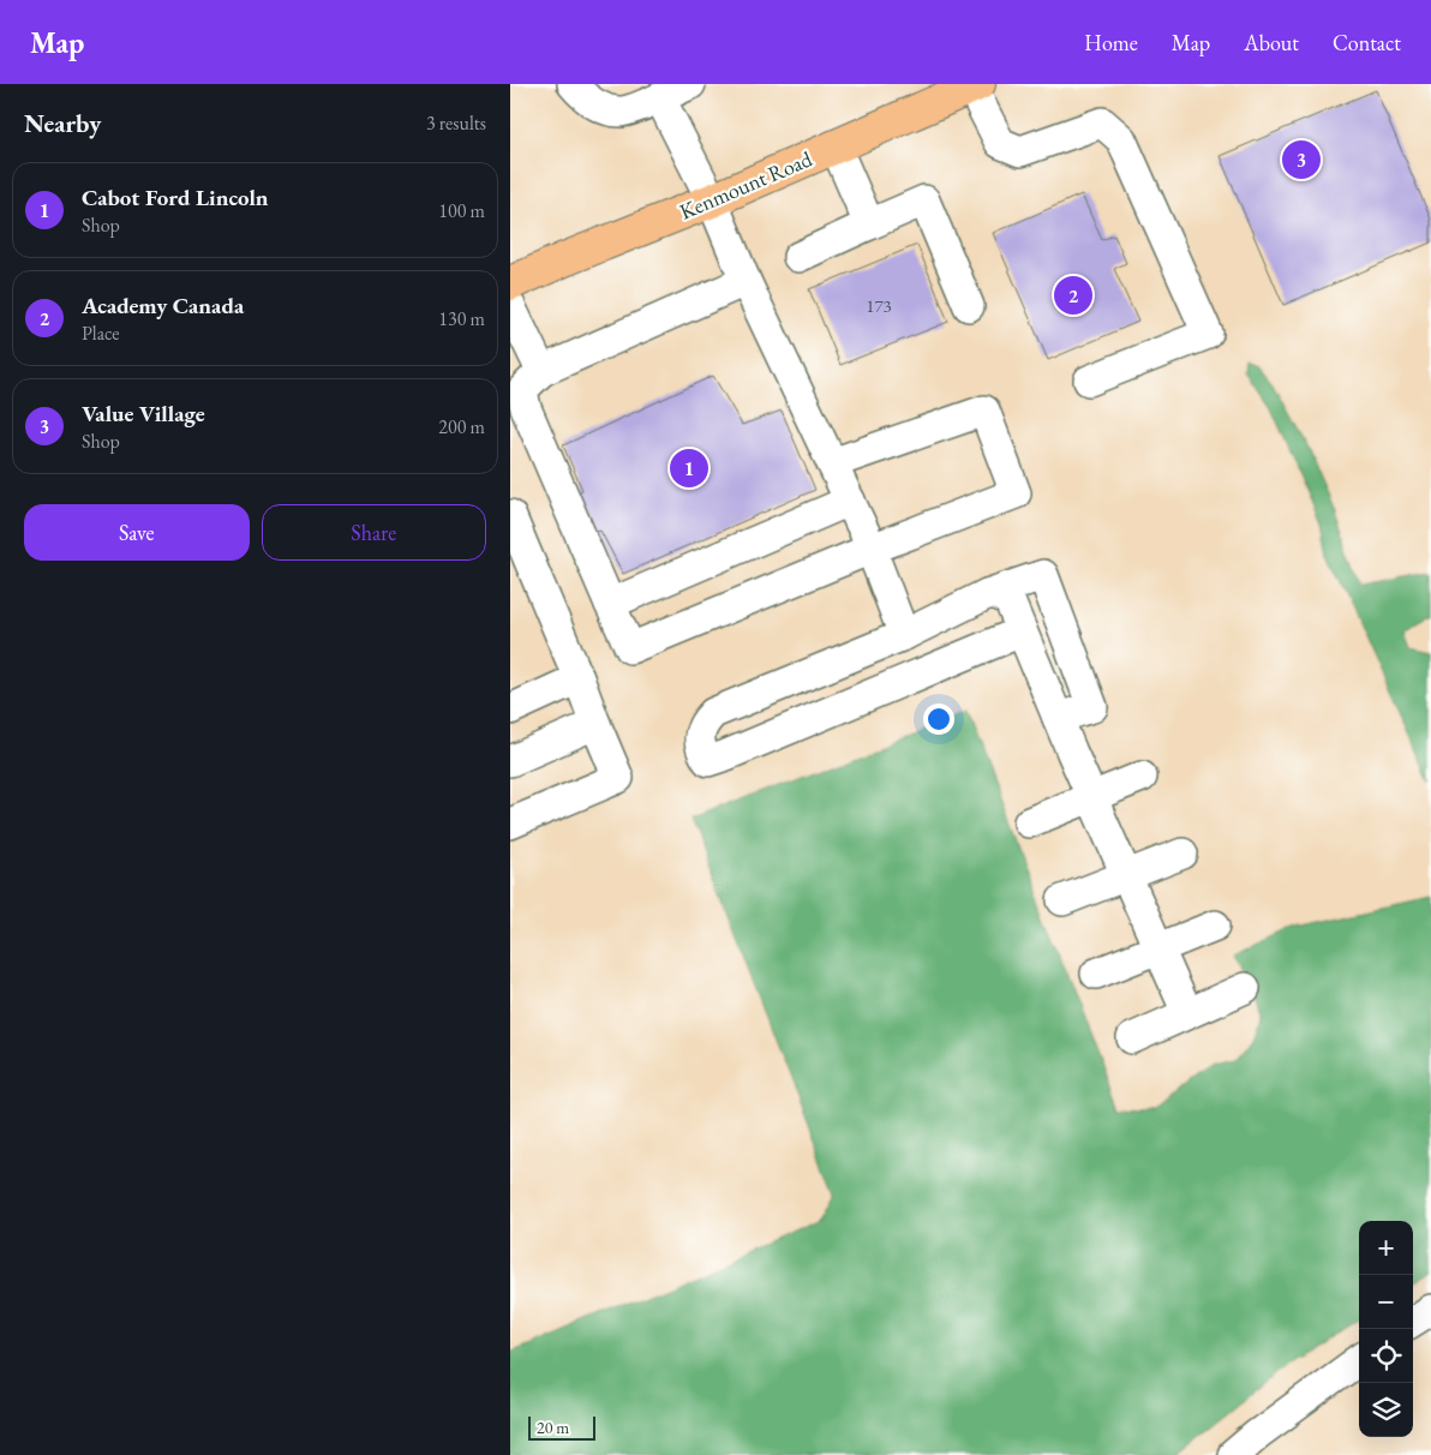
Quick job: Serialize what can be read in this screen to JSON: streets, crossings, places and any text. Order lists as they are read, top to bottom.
{
  "streets": {
    "main road": ["Kenmount Road"]
  },
  "house_numbers": ["173"],
  "scale_bar": "20 m",
  "page": {
    "header": "Map",
    "nav": [
      "Home",
      "Map",
      "About",
      "Contact"
    ],
    "heading": ["Nearby", "3 results"],
    "pins": ["3", "2", "1"],
    "list": [
      {
        "mark": "1",
        "name": "Cabot Ford Lincoln",
        "note": "Shop",
        "value": "100 m"
      },
      {
        "mark": "2",
        "name": "Academy Canada",
        "note": "Place",
        "value": "130 m"
      },
      {
        "mark": "3",
        "name": "Value Village",
        "note": "Shop",
        "value": "200 m"
      }
    ],
    "buttons": ["Save", "Share"],
    "map_buttons": ["+", "−"],
    "scale": "20 m"
  }
}
